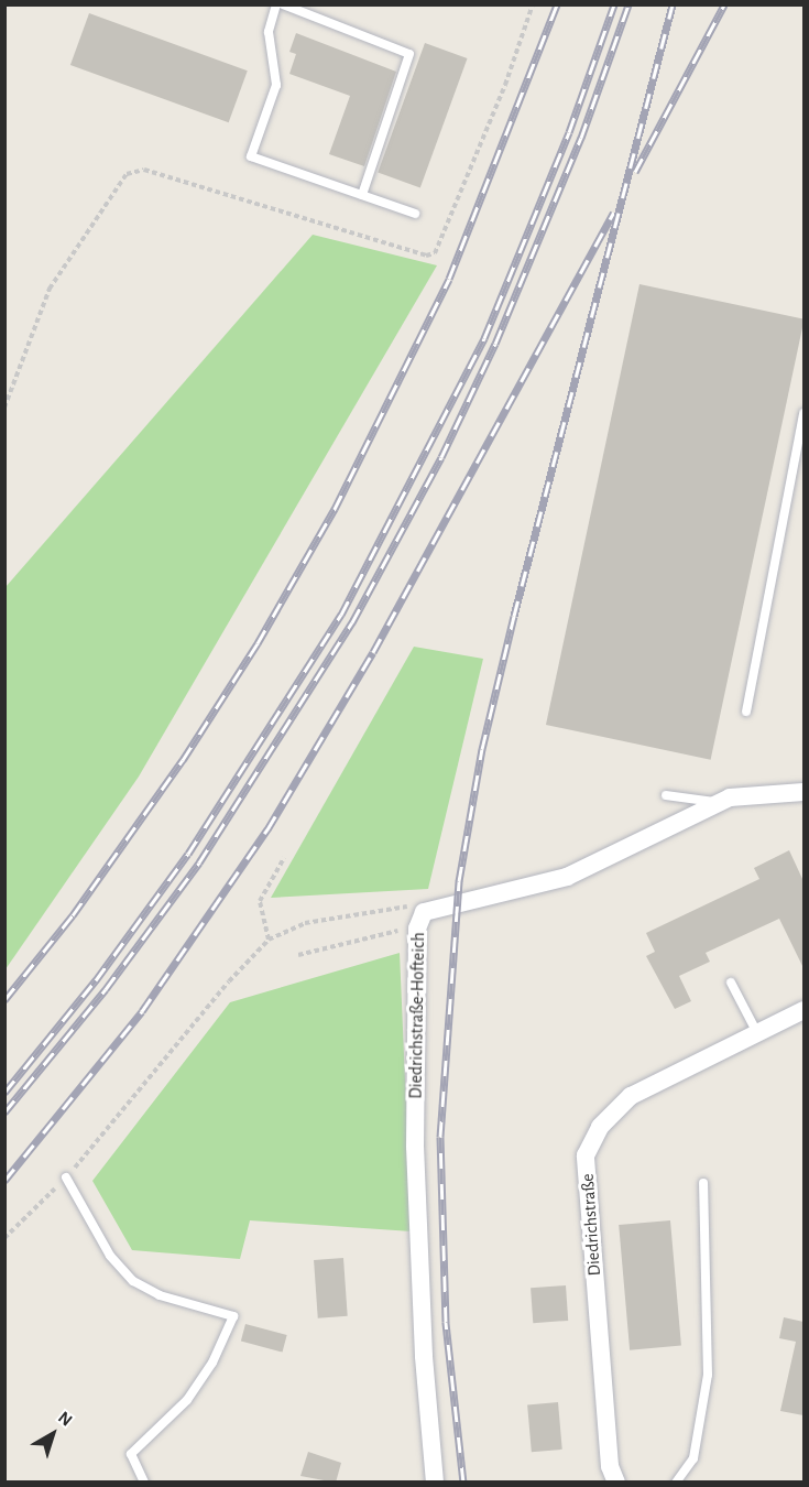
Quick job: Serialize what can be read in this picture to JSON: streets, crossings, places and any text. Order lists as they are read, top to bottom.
{
  "streets": {
    "street": ["Diedrichstraße-Hofteich", "Diedrichstraße"]
  },
  "north": "top right"
}
